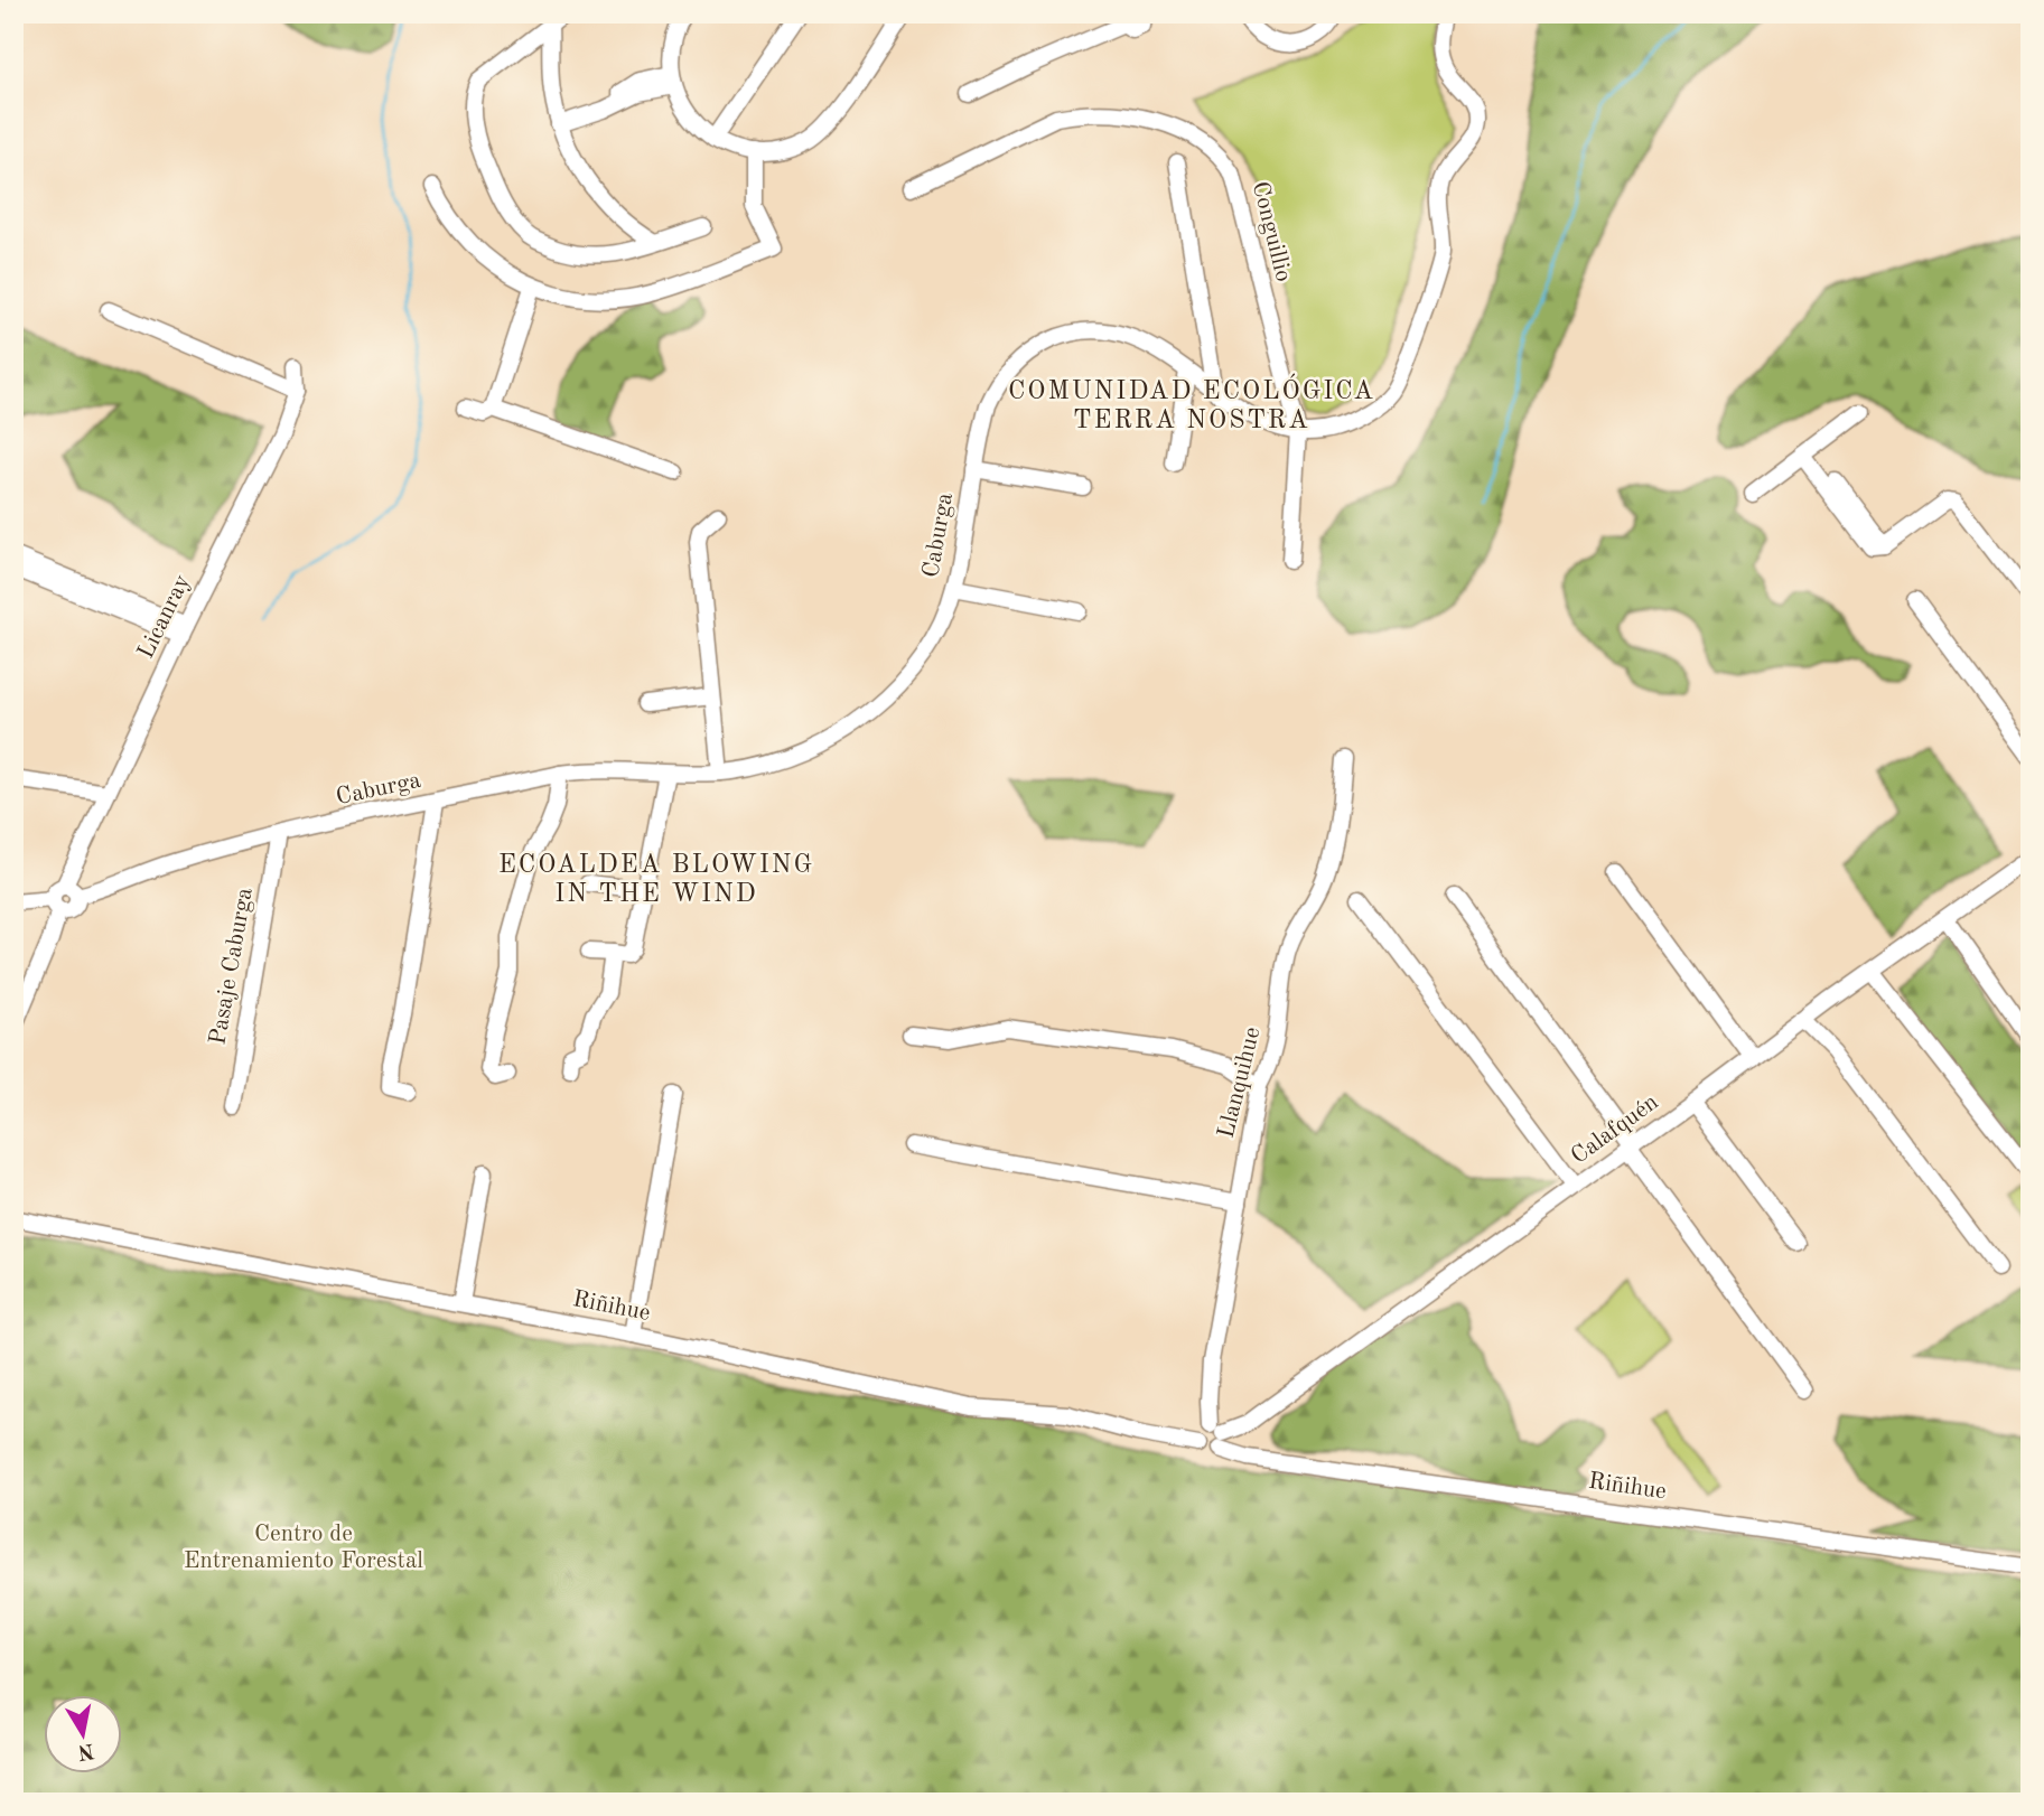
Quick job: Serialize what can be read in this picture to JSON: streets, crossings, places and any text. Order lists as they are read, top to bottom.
{
  "streets": {
    "street": [
      "Conguillio",
      "Caburga",
      "Licanray",
      "Pasaje Caburga",
      "Llanquihue",
      "Calafquén",
      "Riñihue"
    ]
  },
  "crossings": [
    ["Conguillio", "Caburga"],
    ["Caburga", "Licanray"],
    ["Caburga", "Pasaje Caburga"],
    ["Llanquihue", "Calafquén"],
    ["Llanquihue", "Riñihue"],
    ["Calafquén", "Riñihue"]
  ],
  "districts": ["COMUNIDAD ECOLÓGICA TERRA NOSTRA", "ECOALDEA BLOWING IN THE WIND"],
  "parks": ["Centro de Entrenamiento Forestal"],
  "north": "bottom"
}
